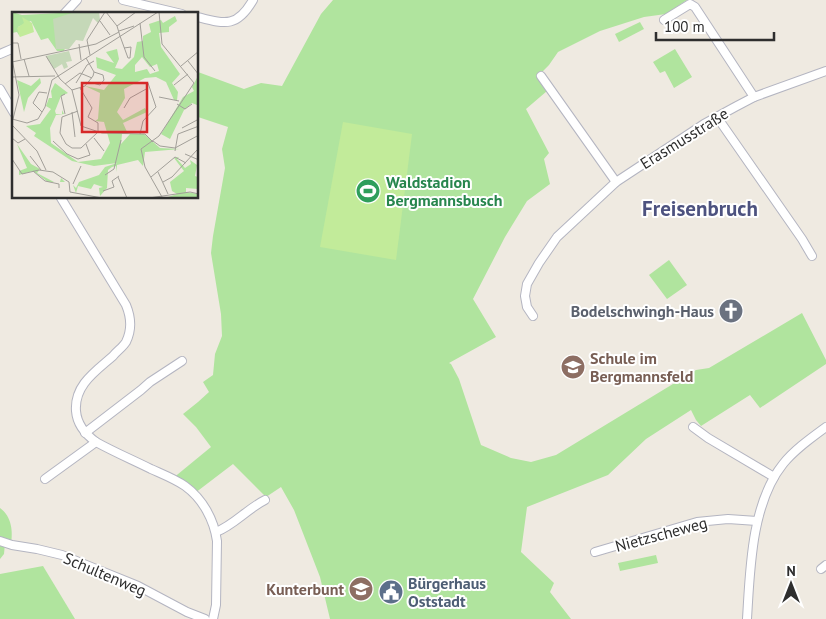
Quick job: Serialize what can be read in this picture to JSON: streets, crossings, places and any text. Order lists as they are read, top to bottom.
{
  "streets": {
    "street": ["Erasmusstraße", "Nietzscheweg", "Schultenweg"]
  },
  "districts": ["Freisenbruch"],
  "places": {
    "sports": ["Waldstadion Bergmannsbusch"],
    "church": ["Bodelschwingh-Haus"],
    "school or university": ["Schule im Bergmannsfeld", "Kunterbunt"],
    "public building": ["Bürgerhaus Oststadt"]
  },
  "scale_bar": "100 m",
  "north": "top"
}
